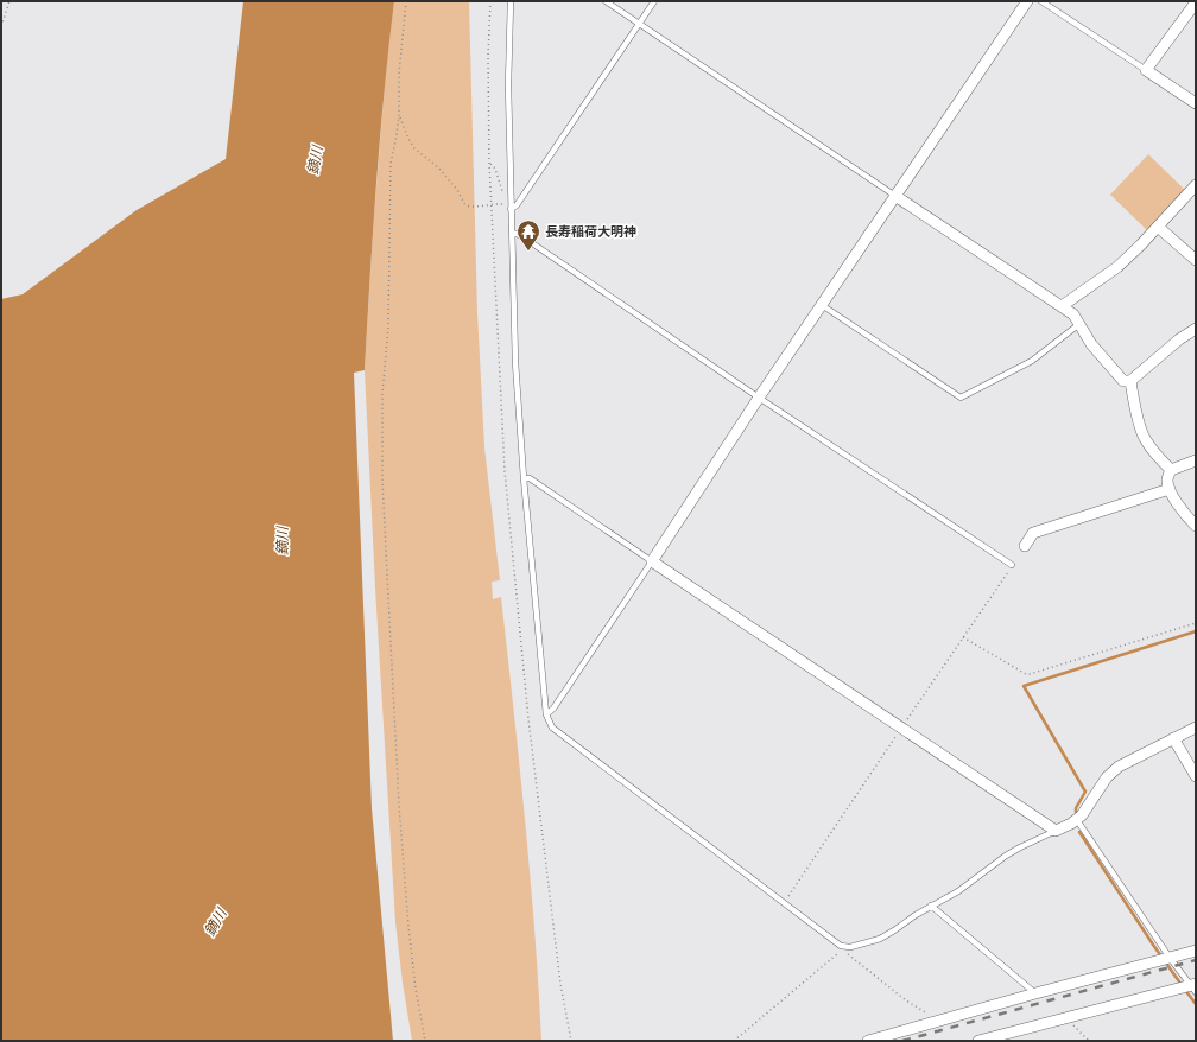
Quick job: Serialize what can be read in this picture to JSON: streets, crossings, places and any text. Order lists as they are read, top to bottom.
{
  "water": ["鏑川"],
  "places": {
    "temple": ["長寿稲荷大明神"]
  }
}
